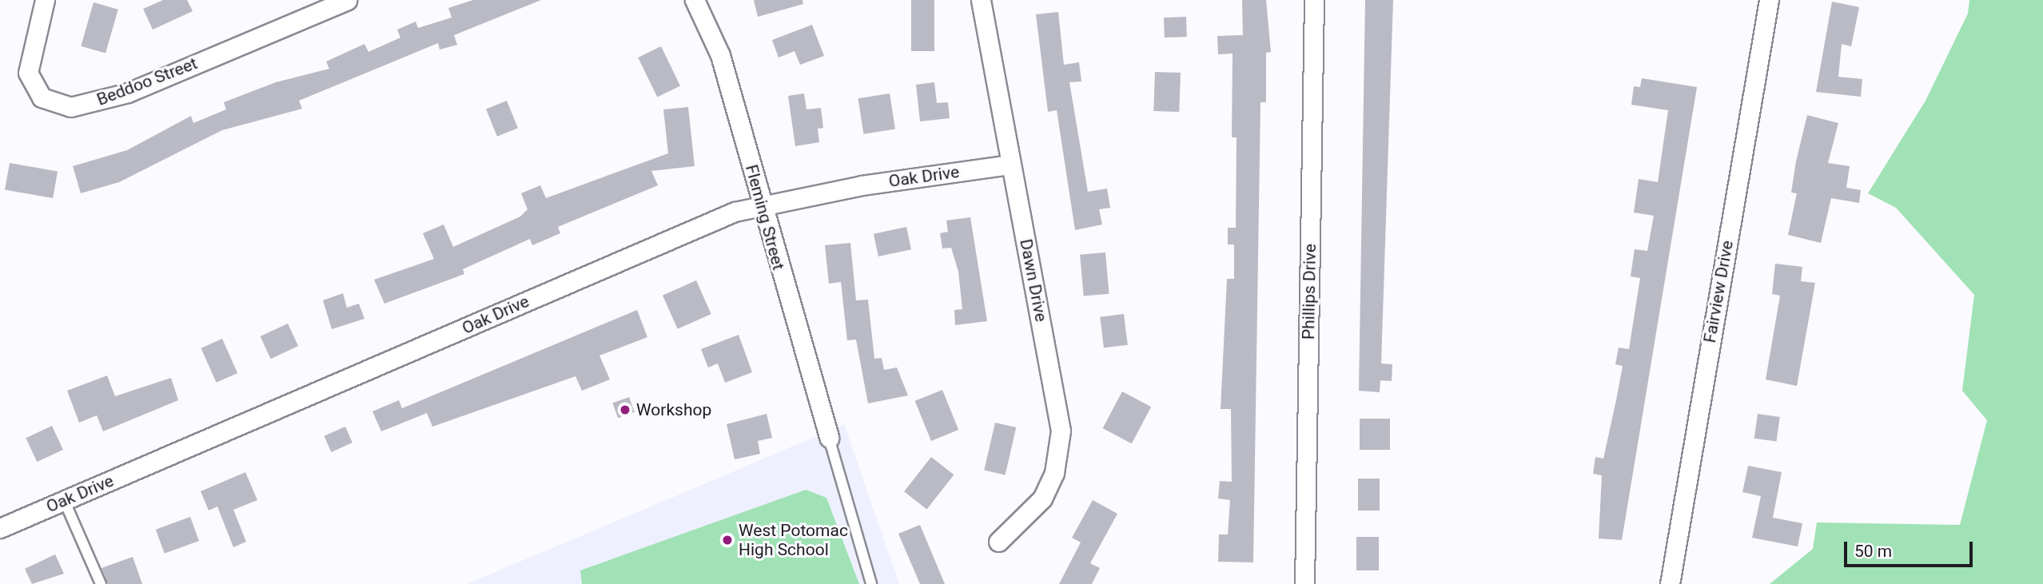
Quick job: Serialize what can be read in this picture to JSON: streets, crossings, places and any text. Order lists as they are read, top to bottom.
{
  "streets": {
    "street": [
      "Beddoo Street",
      "Oak Drive",
      "Fleming Street",
      "Dawn Drive",
      "Phillips Drive",
      "Fairview Drive"
    ]
  },
  "crossings": [
    ["Oak Drive", "Fleming Street"],
    ["Oak Drive", "Dawn Drive"]
  ],
  "places": ["Workshop", "West Potomac High School"],
  "scale_bar": "50 m"
}
